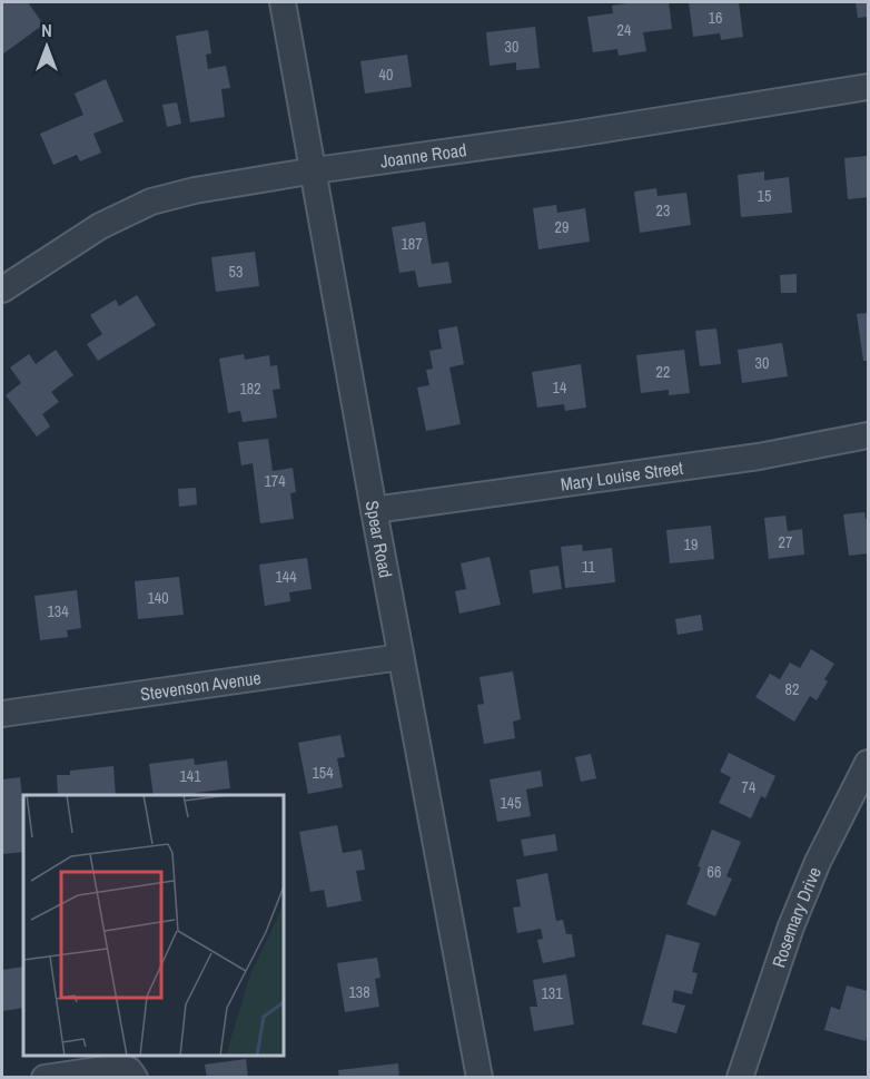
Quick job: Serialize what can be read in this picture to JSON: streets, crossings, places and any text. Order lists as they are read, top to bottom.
{
  "streets": {
    "street": [
      "Joanne Road",
      "Mary Louise Street",
      "Spear Road",
      "Stevenson Avenue",
      "Rosemary Drive"
    ]
  },
  "crossings": [
    ["Joanne Road", "Spear Road"],
    ["Mary Louise Street", "Spear Road"],
    ["Spear Road", "Stevenson Avenue"]
  ],
  "house_numbers": [
    "16",
    "24",
    "30",
    "40",
    "15",
    "23",
    "29",
    "187",
    "53",
    "30",
    "22",
    "14",
    "182",
    "174",
    "27",
    "19",
    "11",
    "144",
    "140",
    "134",
    "82",
    "154",
    "141",
    "74",
    "145",
    "66",
    "138",
    "131"
  ],
  "north": "top"
}
